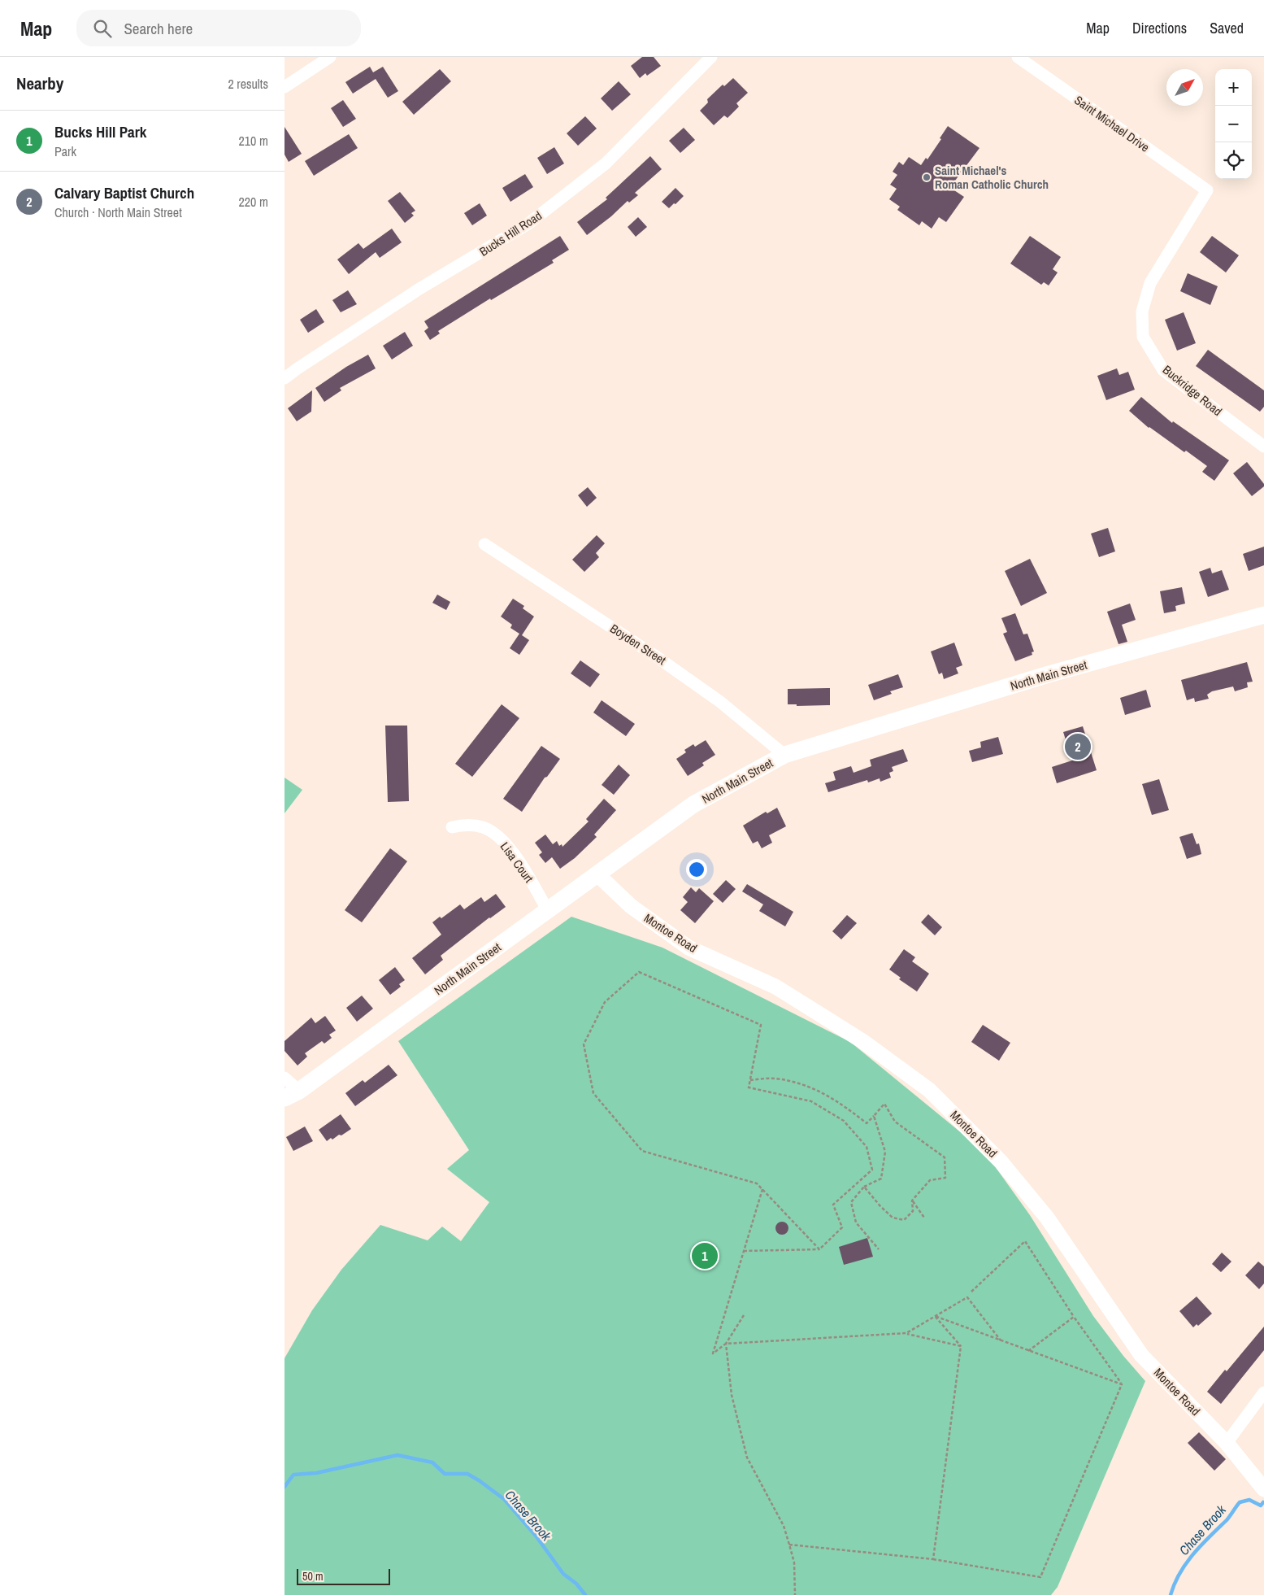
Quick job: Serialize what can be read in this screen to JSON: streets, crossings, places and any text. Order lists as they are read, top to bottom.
{
  "streets": {
    "main road": ["North Main Street"],
    "street": [
      "Saint Michael Drive",
      "Bucks Hill Road",
      "Buckridge Road",
      "Boyden Street",
      "Lisa Court",
      "Montoe Road"
    ]
  },
  "crossings": [
    ["Saint Michael Drive", "Buckridge Road"],
    ["Boyden Street", "North Main Street"],
    ["North Main Street", "Lisa Court"],
    ["North Main Street", "Montoe Road"]
  ],
  "water": ["Chase Brook"],
  "places": ["Saint Michael's Roman Catholic Church"],
  "scale_bar": "50 m",
  "north": "top right",
  "page": {
    "header": "Map",
    "search": "Search here",
    "nav": ["Map", "Directions", "Saved"],
    "heading": ["Nearby", "2 results"],
    "map_buttons": ["+", "−"],
    "list": [
      {
        "mark": "1",
        "name": "Bucks Hill Park",
        "note": "Park",
        "value": "210 m"
      },
      {
        "mark": "2",
        "name": "Calvary Baptist Church",
        "note": "Church · North Main Street",
        "value": "220 m"
      }
    ],
    "pins": ["2", "1"],
    "scale": "50 m"
  }
}
